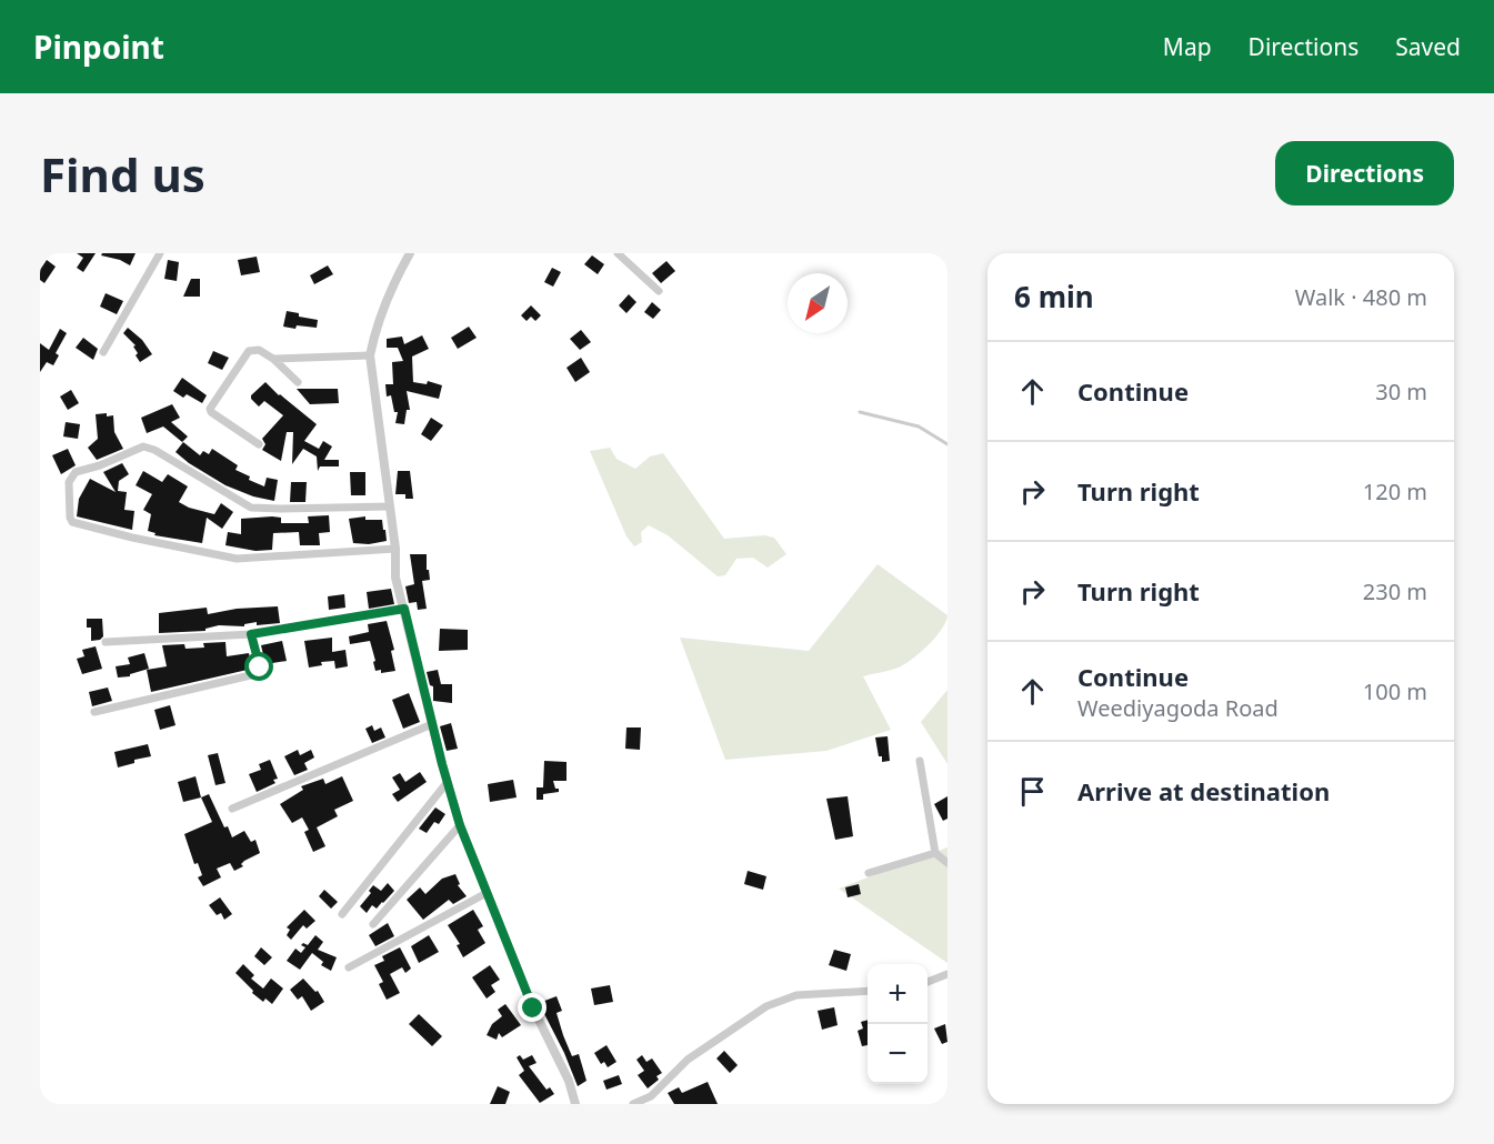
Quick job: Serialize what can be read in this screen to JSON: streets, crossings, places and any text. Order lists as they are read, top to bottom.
{
  "north": "bottom left",
  "page": {
    "header": "Pinpoint",
    "nav": ["Map", "Directions", "Saved"],
    "buttons": "Directions",
    "title": "Find us",
    "heading": ["6 min", "Walk · 480 m"],
    "list": [
      ["Continue", "30 m"],
      ["Turn right", "120 m"],
      ["Turn right", "230 m"],
      ["Continue", "Weediyagoda Road", "100 m"],
      "Arrive at destination"
    ],
    "map_buttons": ["+", "−"]
  }
}
